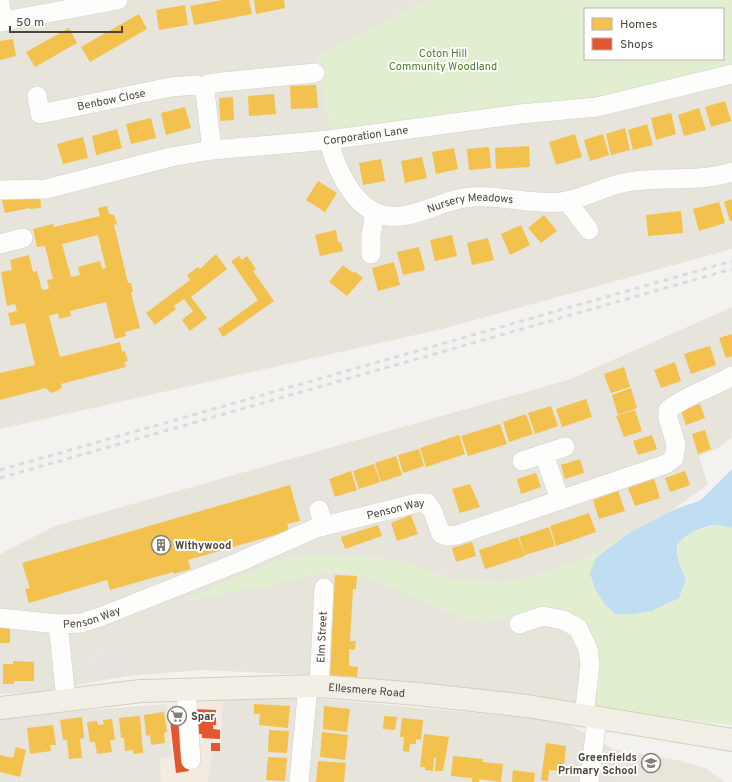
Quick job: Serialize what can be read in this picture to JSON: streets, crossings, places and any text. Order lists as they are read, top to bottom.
{
  "streets": {
    "main road": ["Ellesmere Road"],
    "street": [
      "Benbow Close",
      "Corporation Lane",
      "Nursery Meadows",
      "Penson Way",
      "Elm Street"
    ]
  },
  "crossings": [
    ["Penson Way", "Ellesmere Road"],
    ["Elm Street", "Ellesmere Road"]
  ],
  "parks": ["Coton Hill Community Woodland"],
  "places": {
    "building": ["Withywood"],
    "supermarket": ["Spar"],
    "school or university": ["Greenfields Primary School"]
  },
  "legend": ["Homes", "Shops"],
  "scale_bar": "50 m"
}
